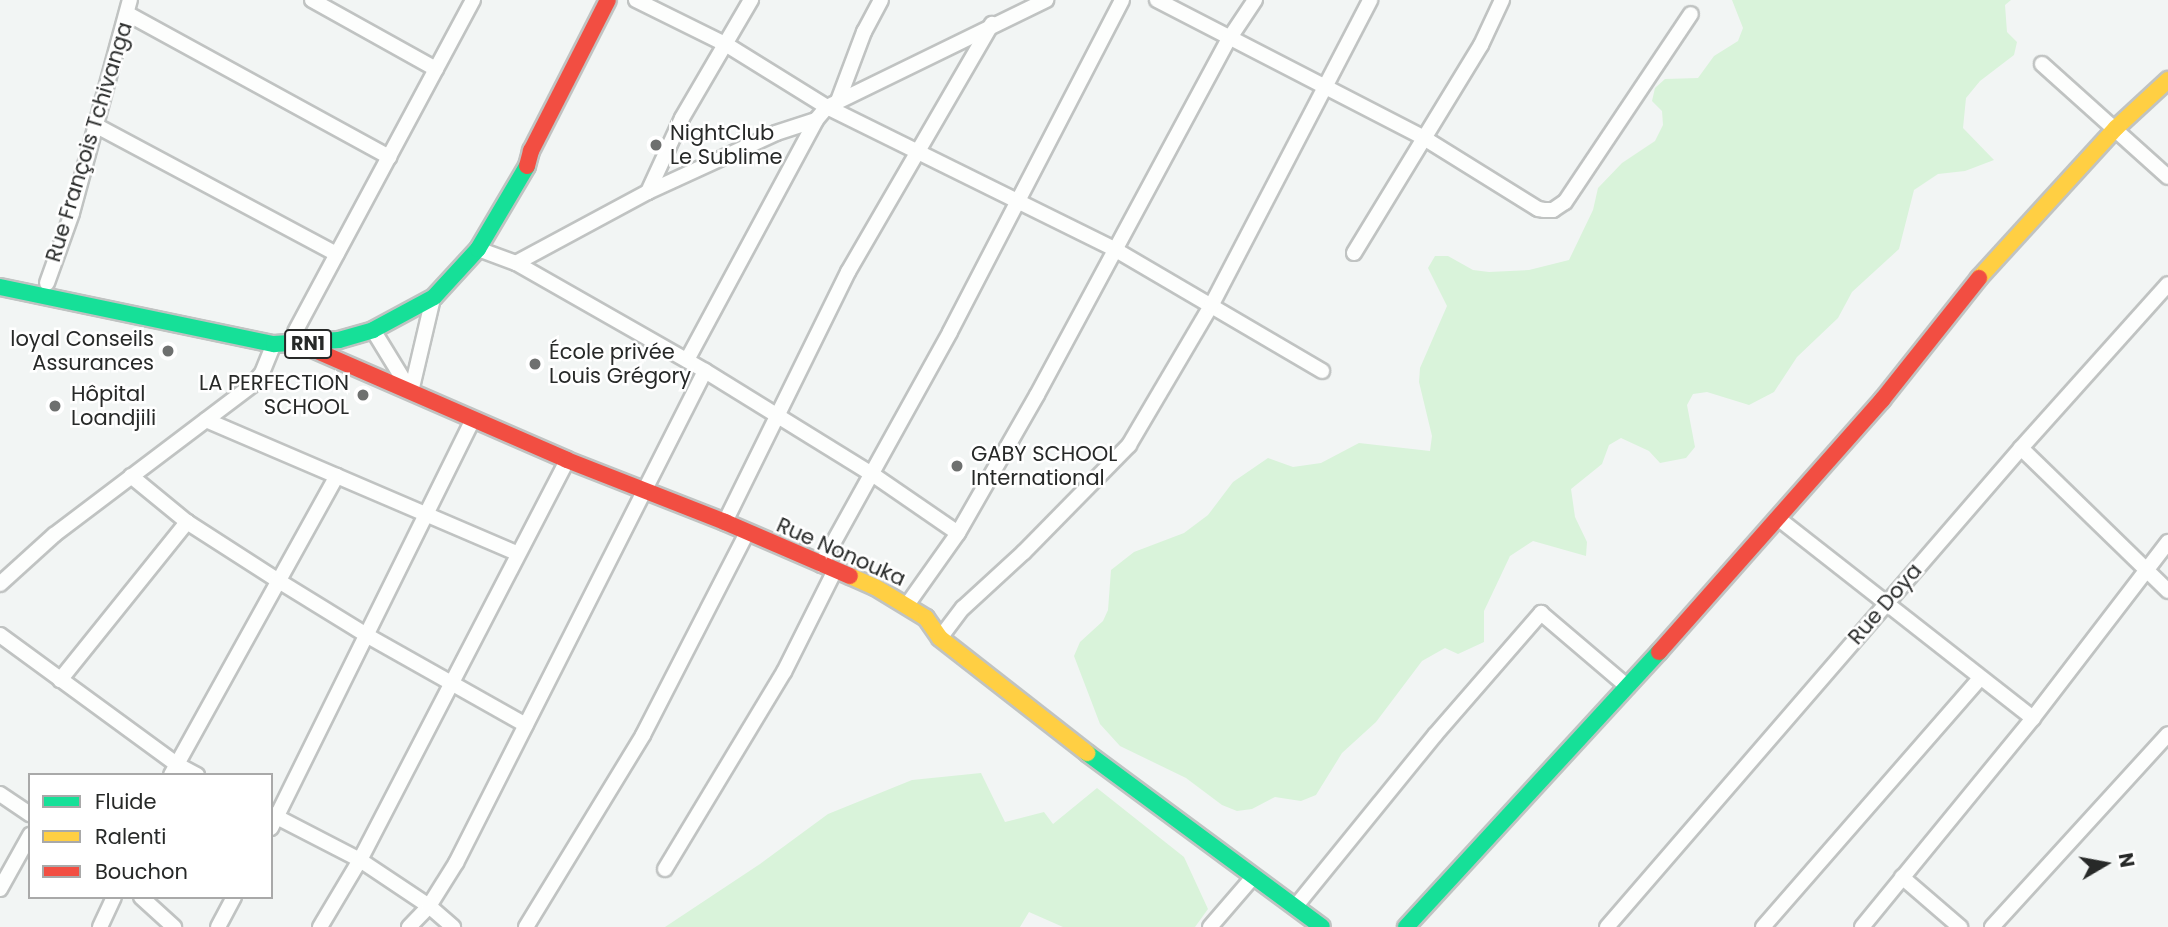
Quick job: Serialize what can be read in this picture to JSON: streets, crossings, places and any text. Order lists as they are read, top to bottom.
{
  "streets": {
    "main road": ["RN1", "Rue Nonouka"],
    "street": ["Rue François Tchivanga", "Rue Doya"]
  },
  "crossings": [
    ["Rue François Tchivanga", "RN1"],
    ["RN1", "Rue Nonouka"]
  ],
  "places": [
    "NightClub Le Sublime",
    "loyal Conseils Assurances",
    "École privée Louis Grégory",
    "LA PERFECTION SCHOOL",
    "Hôpital Loandjili",
    "GABY SCHOOL International"
  ],
  "legend": ["Fluide", "Ralenti", "Bouchon"],
  "north": "right"
}
